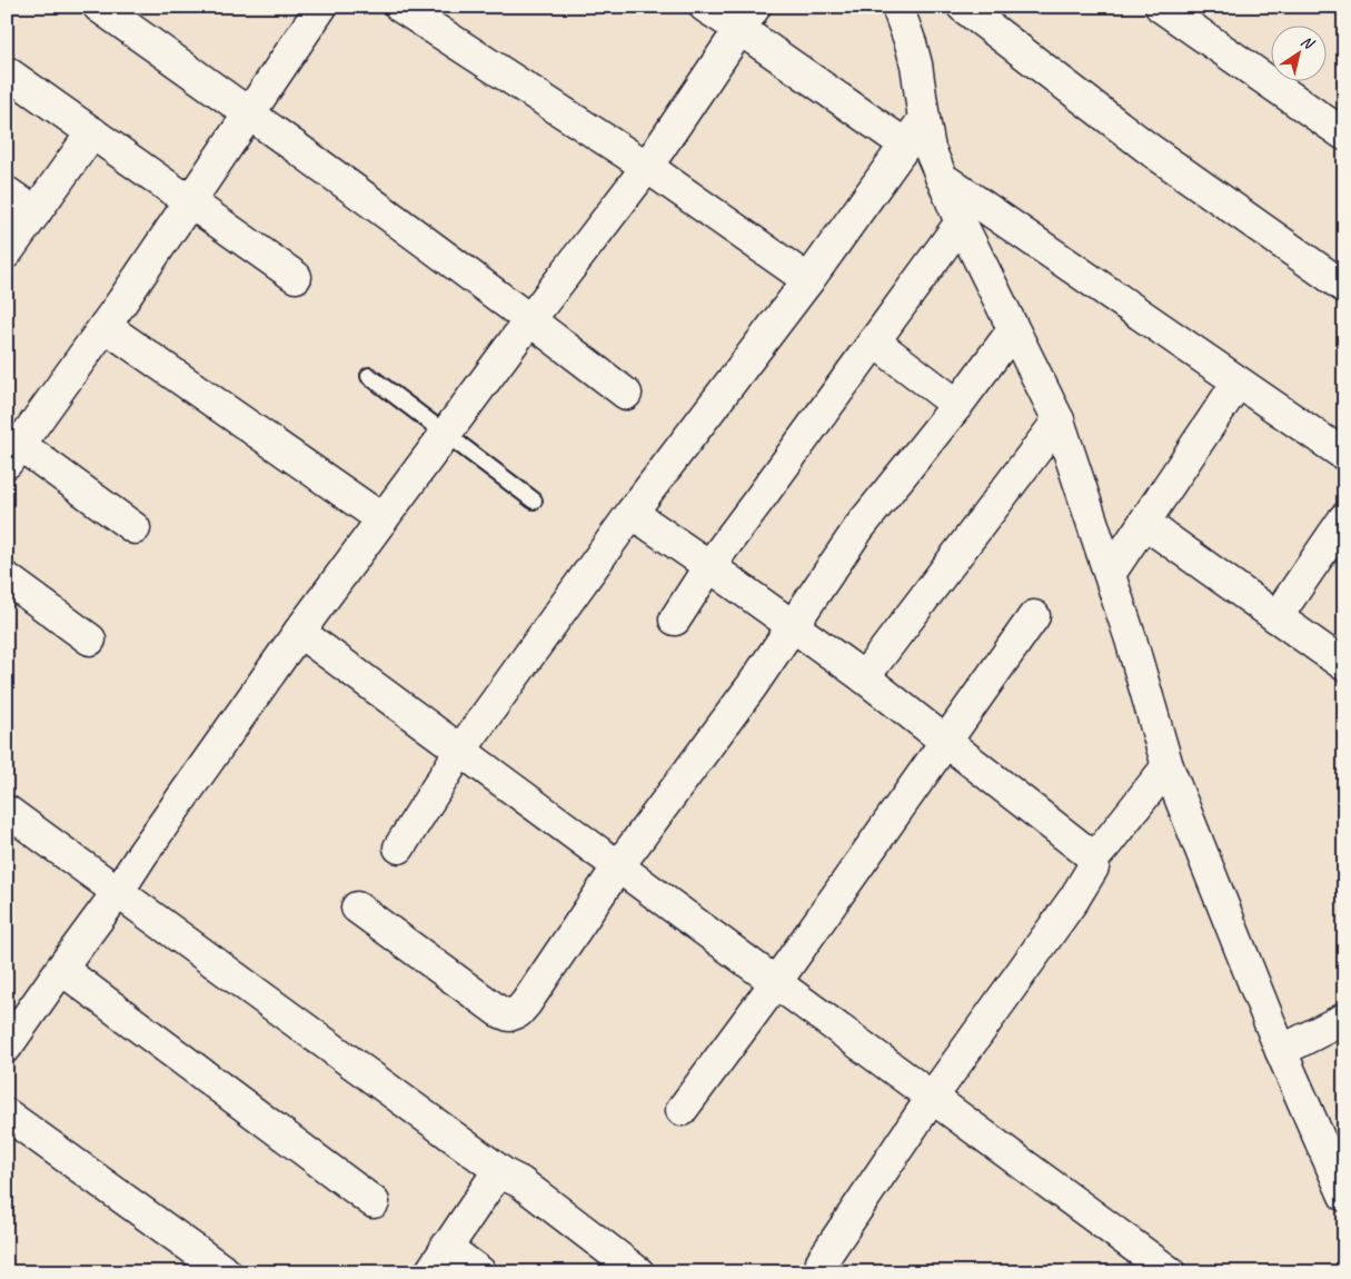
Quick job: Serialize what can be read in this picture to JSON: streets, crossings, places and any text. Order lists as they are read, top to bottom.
{
  "north": "top right"
}
